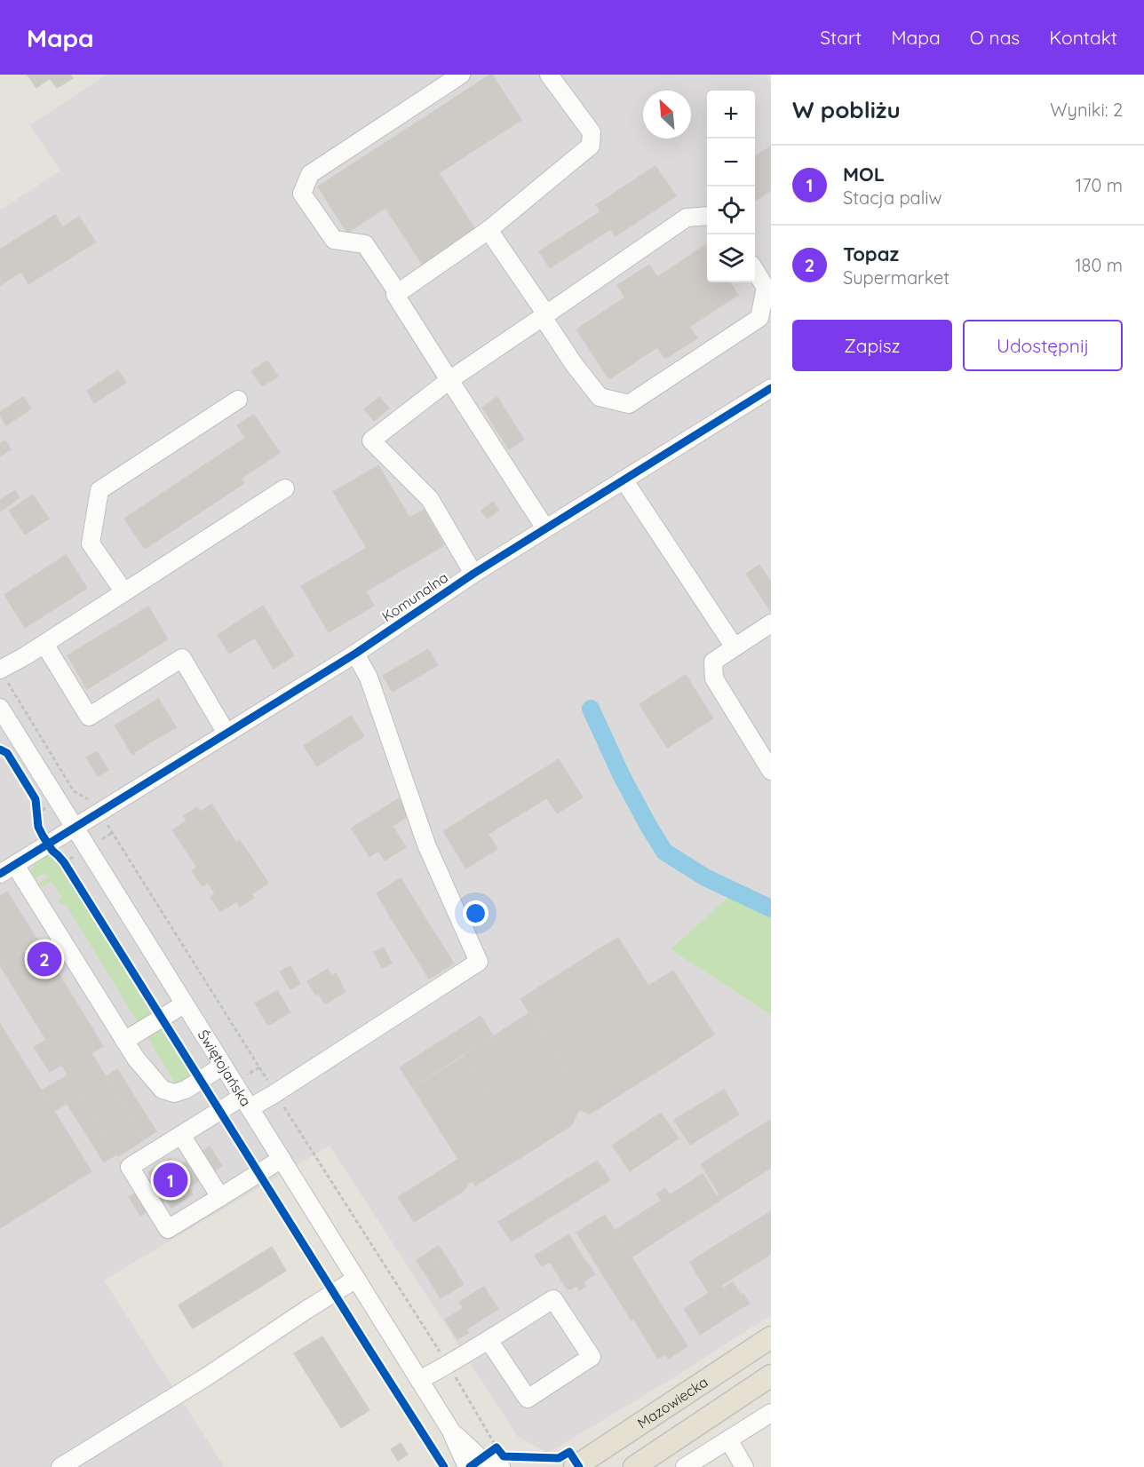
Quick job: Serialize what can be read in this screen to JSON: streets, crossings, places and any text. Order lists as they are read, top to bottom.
{
  "streets": {
    "main road": ["Mazowiecka"],
    "street": ["Komunalna", "Świętojańska"]
  },
  "crossings": [
    ["Komunalna", "Świętojańska"]
  ],
  "north": "top left",
  "page": {
    "header": "Mapa",
    "nav": [
      "Start",
      "Mapa",
      "O nas",
      "Kontakt"
    ],
    "heading": ["W pobliżu", "Wyniki: 2"],
    "map_buttons": ["+", "−"],
    "list": [
      {
        "mark": "1",
        "name": "MOL",
        "note": "Stacja paliw",
        "value": "170 m"
      },
      {
        "mark": "2",
        "name": "Topaz",
        "note": "Supermarket",
        "value": "180 m"
      }
    ],
    "buttons": ["Zapisz", "Udostępnij"],
    "pins": ["2", "1"]
  }
}
